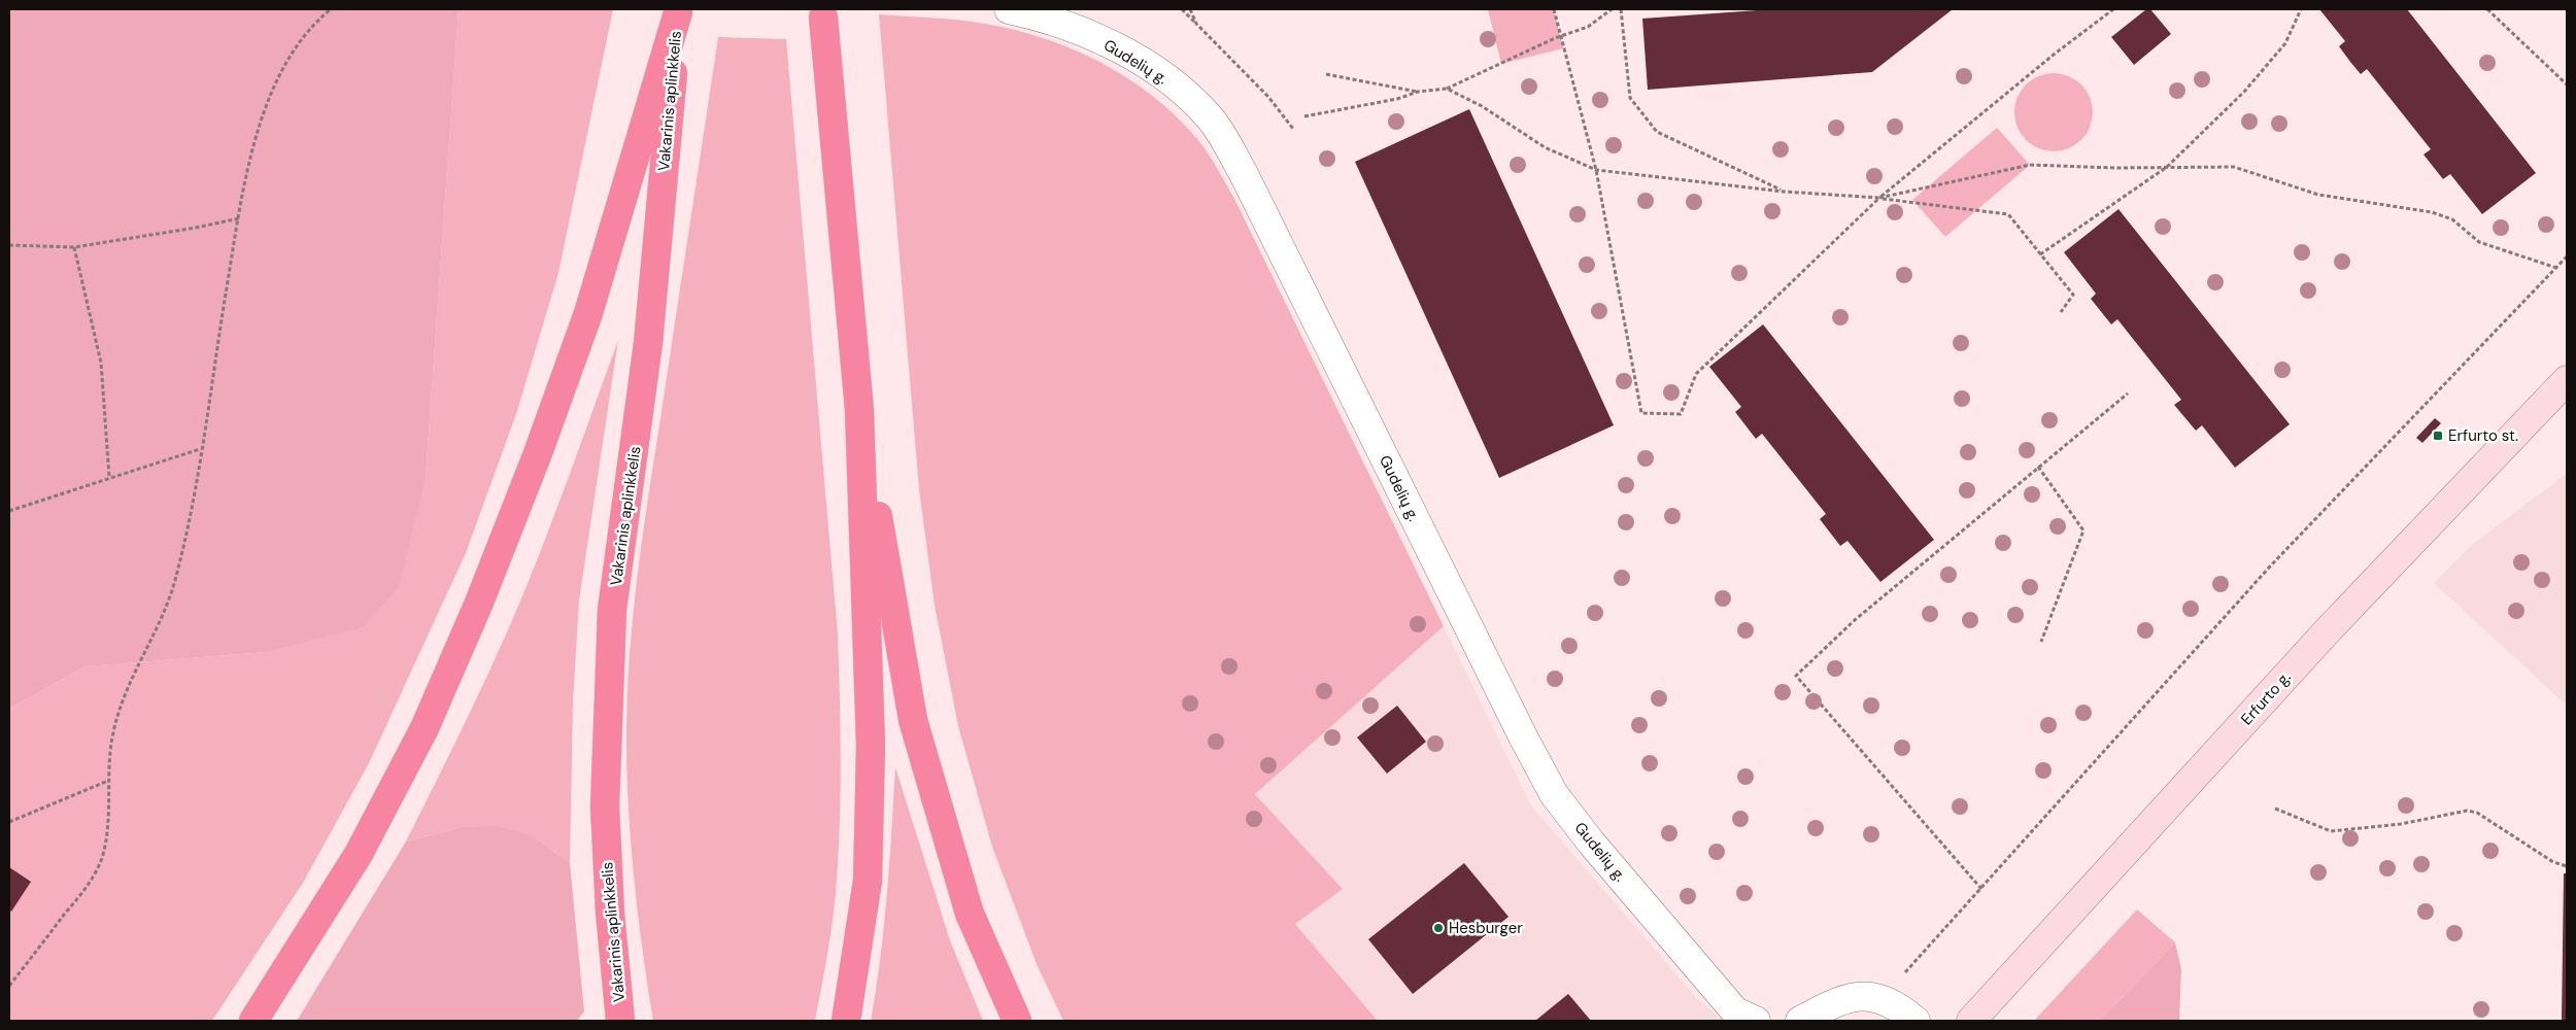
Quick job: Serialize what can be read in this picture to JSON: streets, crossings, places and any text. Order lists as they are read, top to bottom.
{
  "streets": {
    "highway": ["Vakarinis aplinkkelis"],
    "street": ["Gudelių g.", "Erfurto g."]
  },
  "places": {
    "transit": ["Erfurto st."],
    "other": ["Hesburger"]
  }
}
